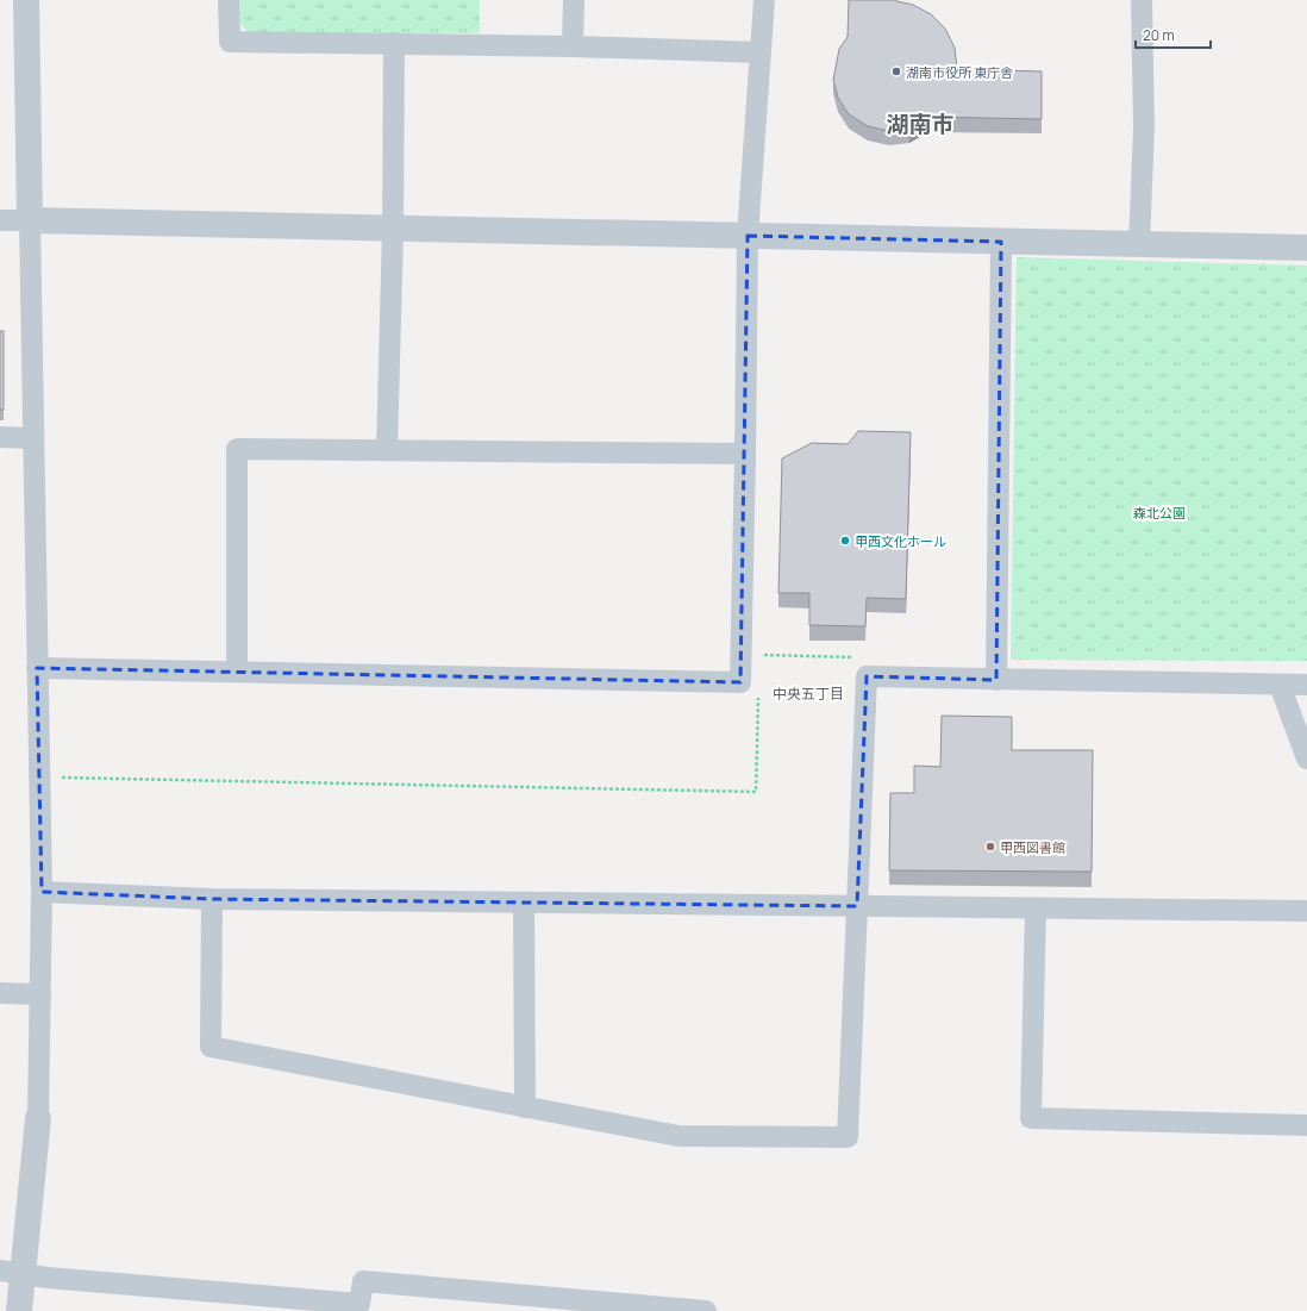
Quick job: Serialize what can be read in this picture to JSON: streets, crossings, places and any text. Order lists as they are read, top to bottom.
{
  "districts": ["湖南市", "中央五丁目"],
  "parks": ["森北公園"],
  "places": ["湖南市役所 東庁舎", "甲西文化ホール", "甲西図書館"],
  "scale_bar": "20 m"
}
